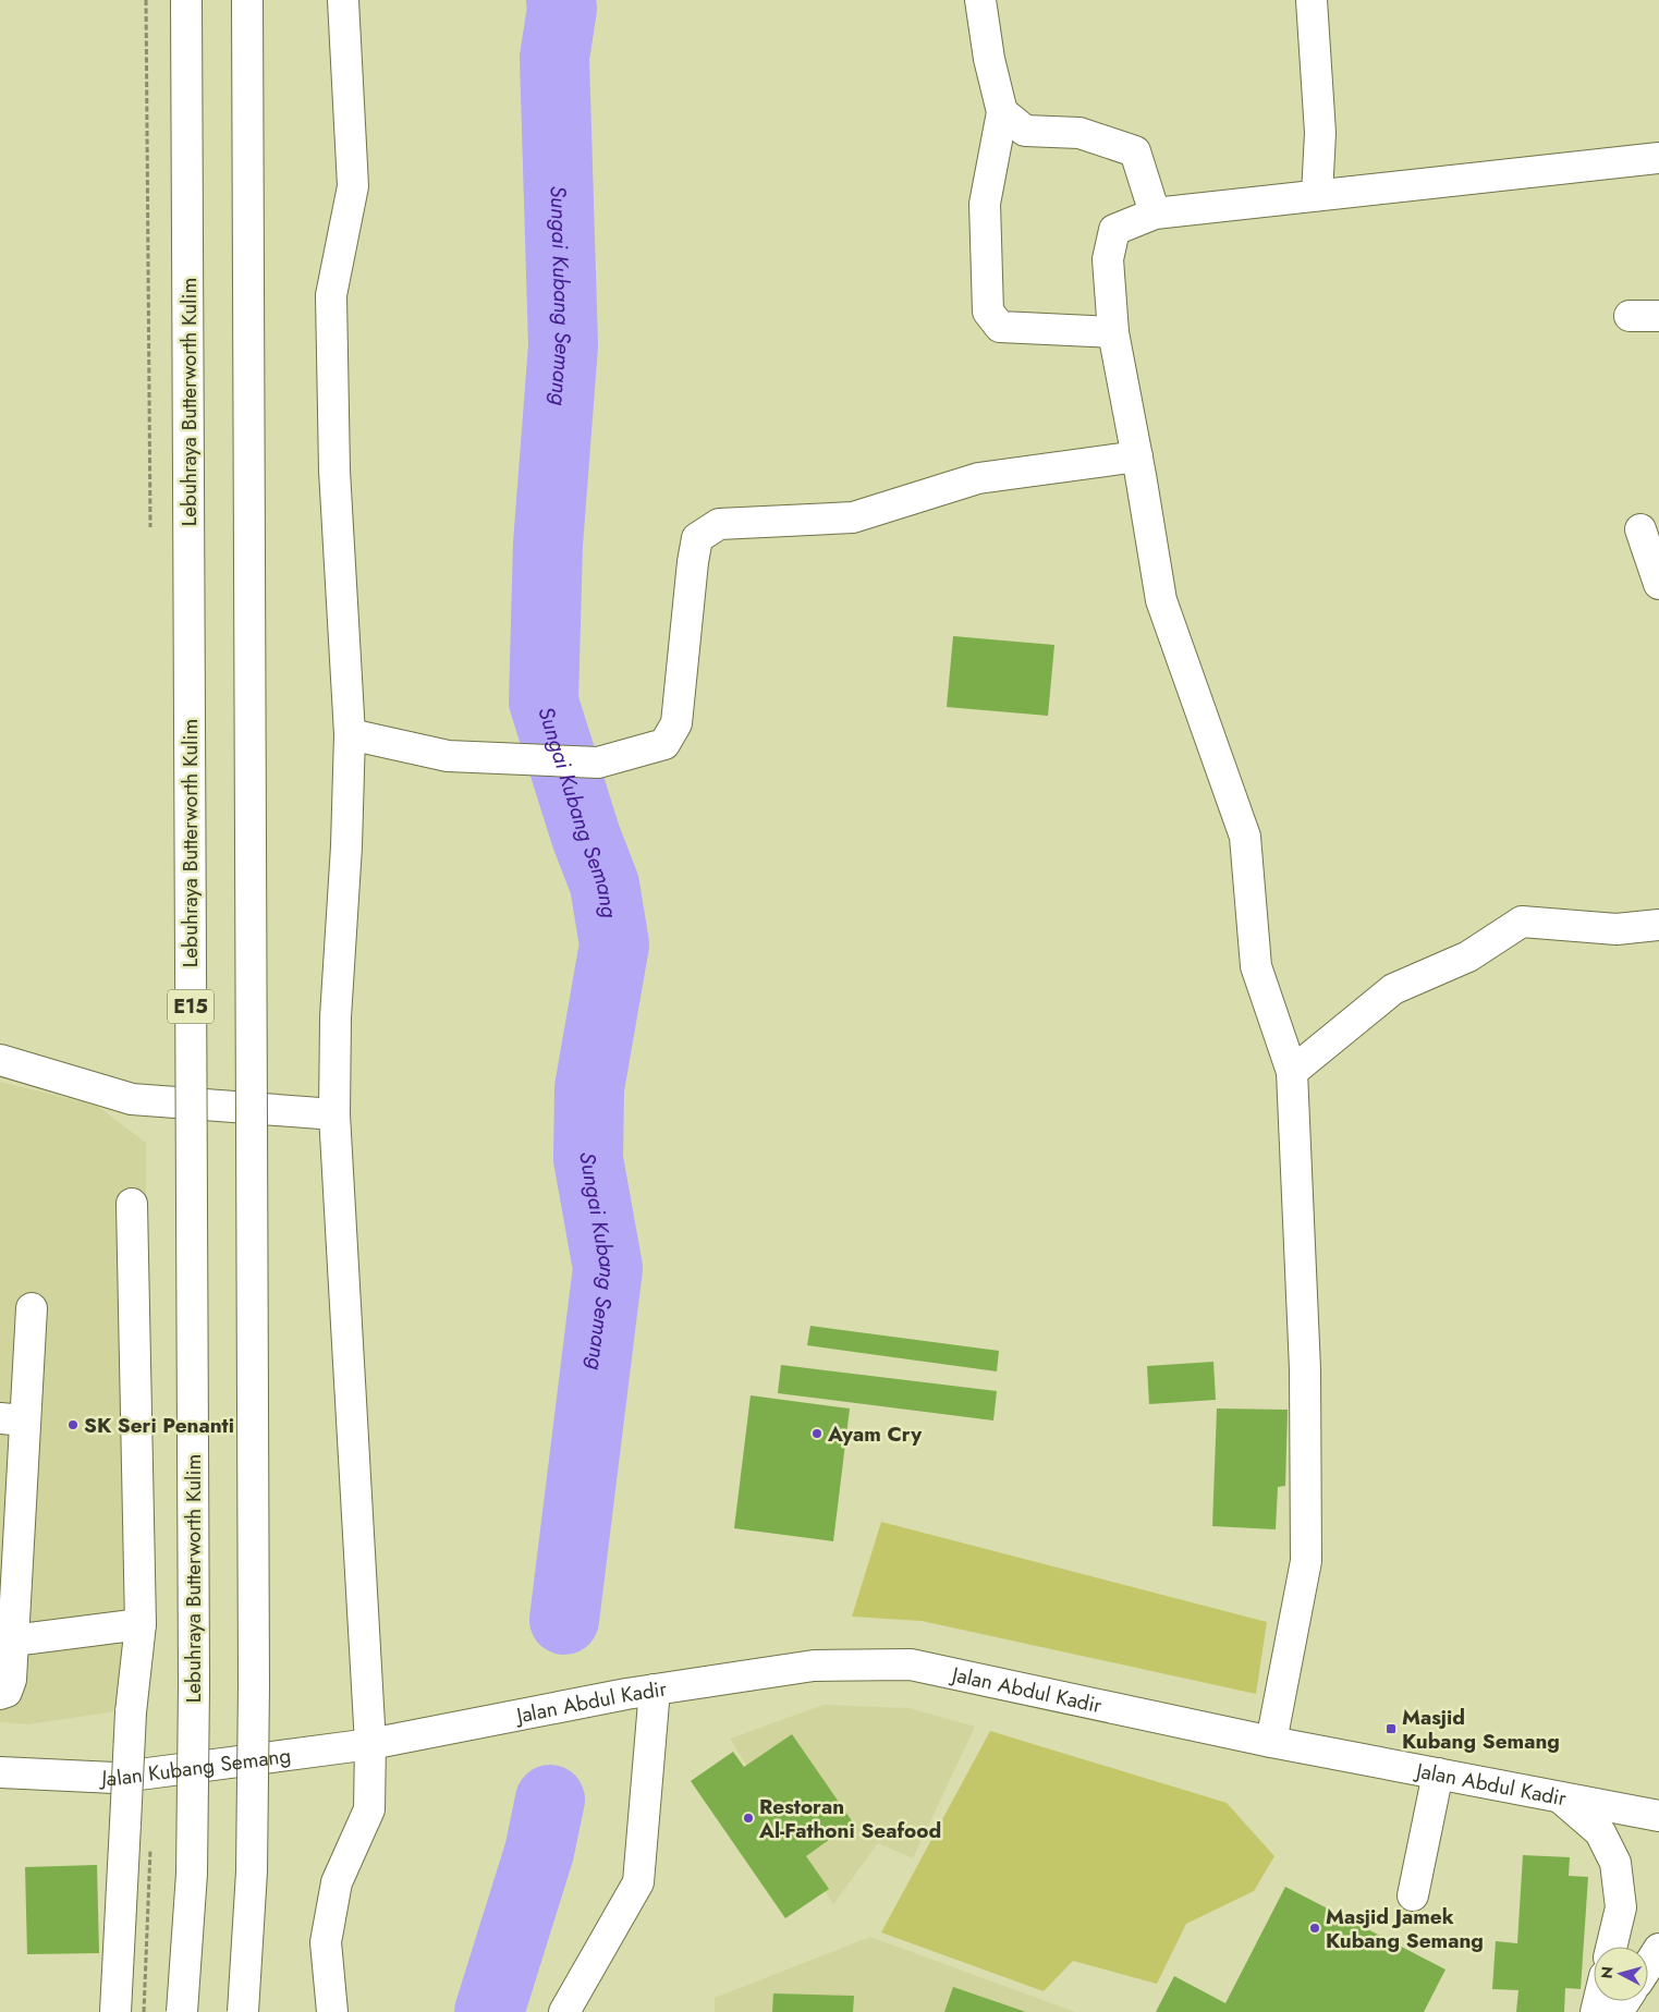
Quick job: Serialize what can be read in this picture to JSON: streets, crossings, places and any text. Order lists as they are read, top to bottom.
{
  "streets": {
    "main road": [
      "Lebuhraya Butterworth Kulim",
      "E15",
      "Jalan Abdul Kadir",
      "Jalan Kubang Semang"
    ]
  },
  "crossings": [
    ["Jalan Abdul Kadir", "Jalan Kubang Semang"]
  ],
  "water": ["Sungai Kubang Semang"],
  "places": {
    "other": [
      "SK Seri Penanti",
      "Ayam Cry",
      "Restoran Al-Fathoni Seafood",
      "Masjid Jamek Kubang Semang"
    ],
    "transit": ["Masjid Kubang Semang"]
  },
  "north": "left"
}
